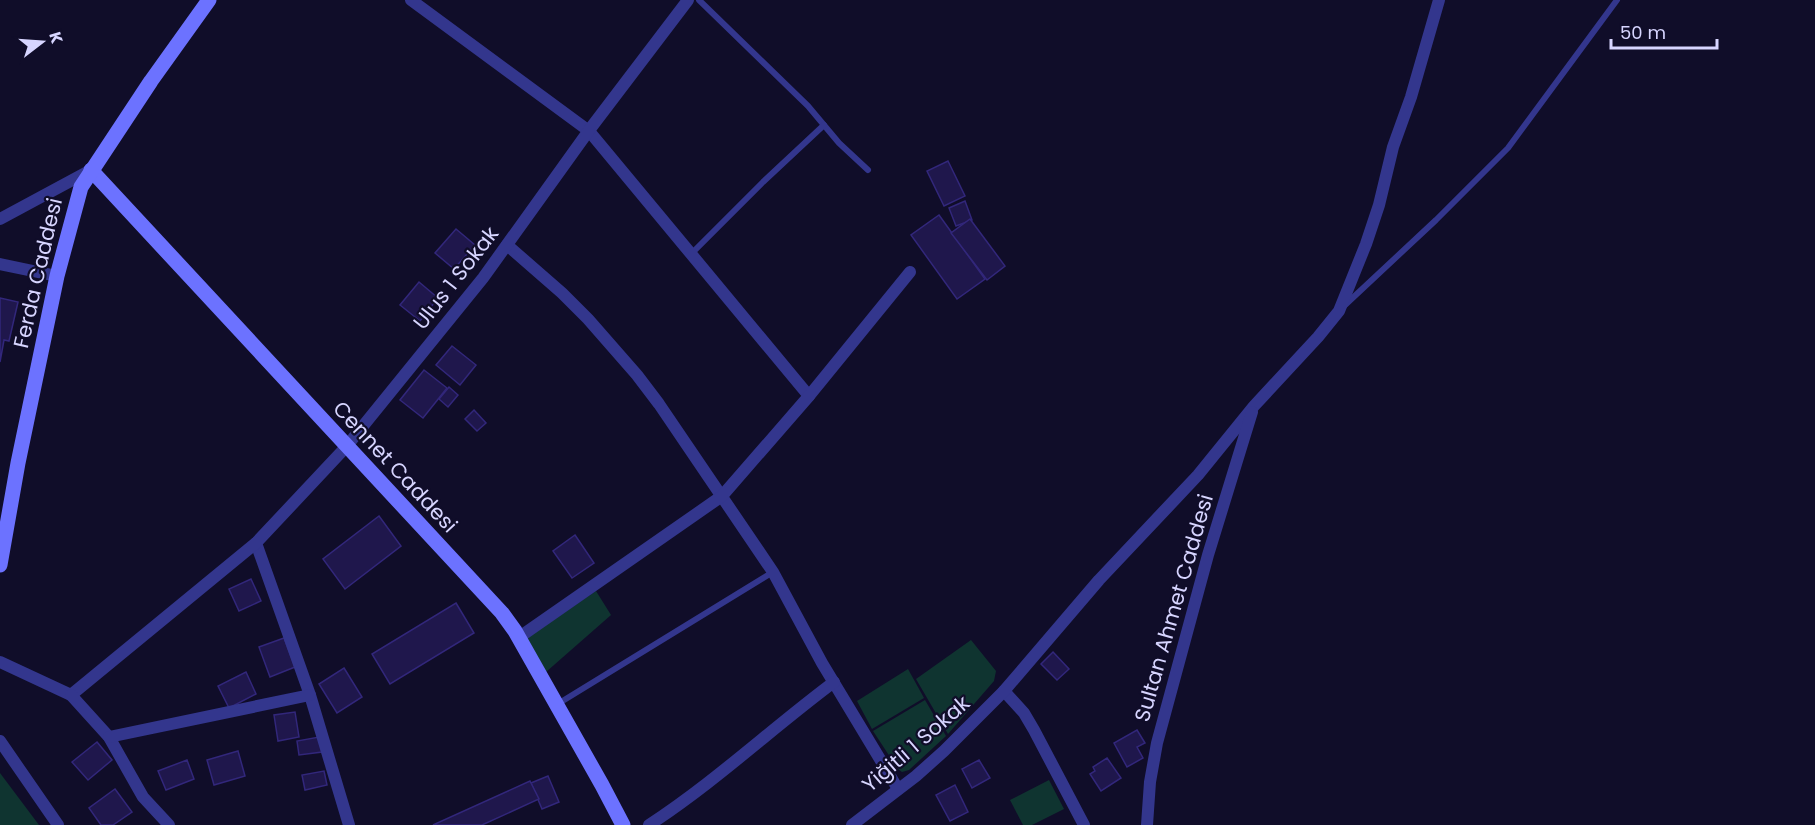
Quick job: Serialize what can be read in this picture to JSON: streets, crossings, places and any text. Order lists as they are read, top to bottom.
{
  "streets": {
    "street": [
      "Ferda Caddesi",
      "Ulus 1 Sokak",
      "Cennet Caddesi",
      "Sultan Ahmet Caddesi",
      "Yiğitli 1 Sokak"
    ]
  },
  "crossings": [
    ["Ferda Caddesi", "Cennet Caddesi"],
    ["Ulus 1 Sokak", "Cennet Caddesi"],
    ["Sultan Ahmet Caddesi", "Yiğitli 1 Sokak"]
  ],
  "scale_bar": "50 m",
  "north": "right"
}
